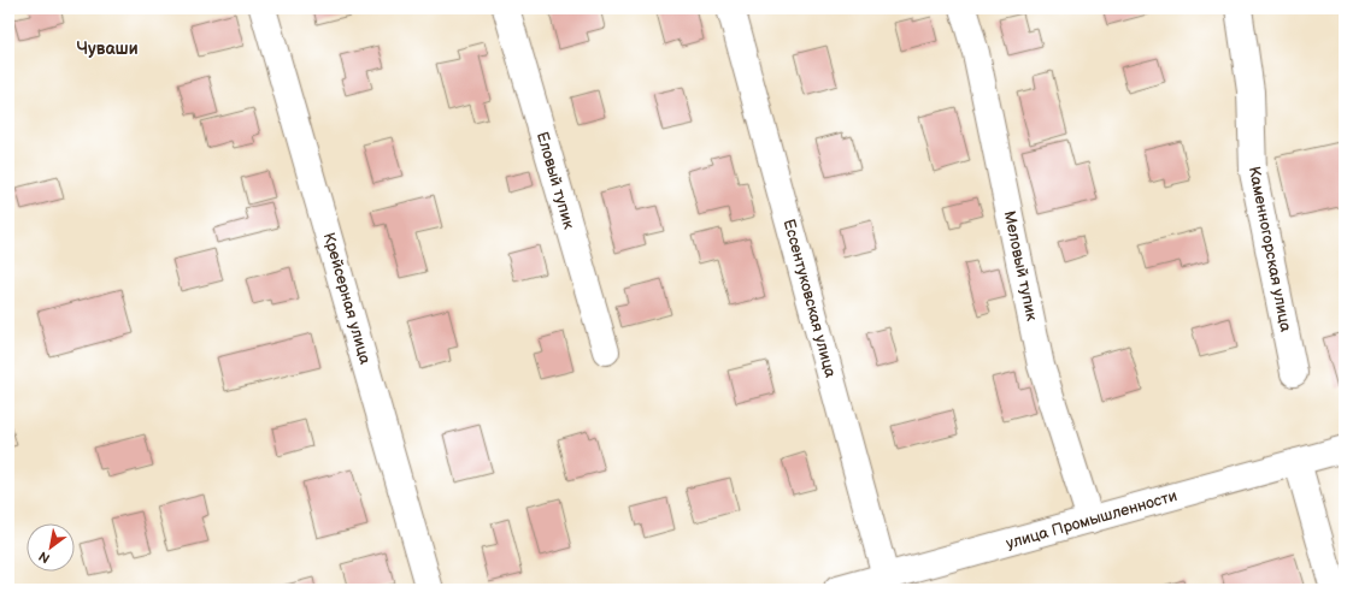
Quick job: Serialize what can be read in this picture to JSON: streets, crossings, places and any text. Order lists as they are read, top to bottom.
{
  "streets": {
    "street": [
      "Еловый тупик",
      "Каменногорская улица",
      "Меловый тупик",
      "Крейсерная улица",
      "Ессентуковская улица",
      "улица Промышленности"
    ]
  },
  "crossings": [
    ["Меловый тупик", "улица Промышленности"],
    ["Ессентуковская улица", "улица Промышленности"]
  ],
  "districts": ["Чуваши"],
  "north": "bottom left"
}
